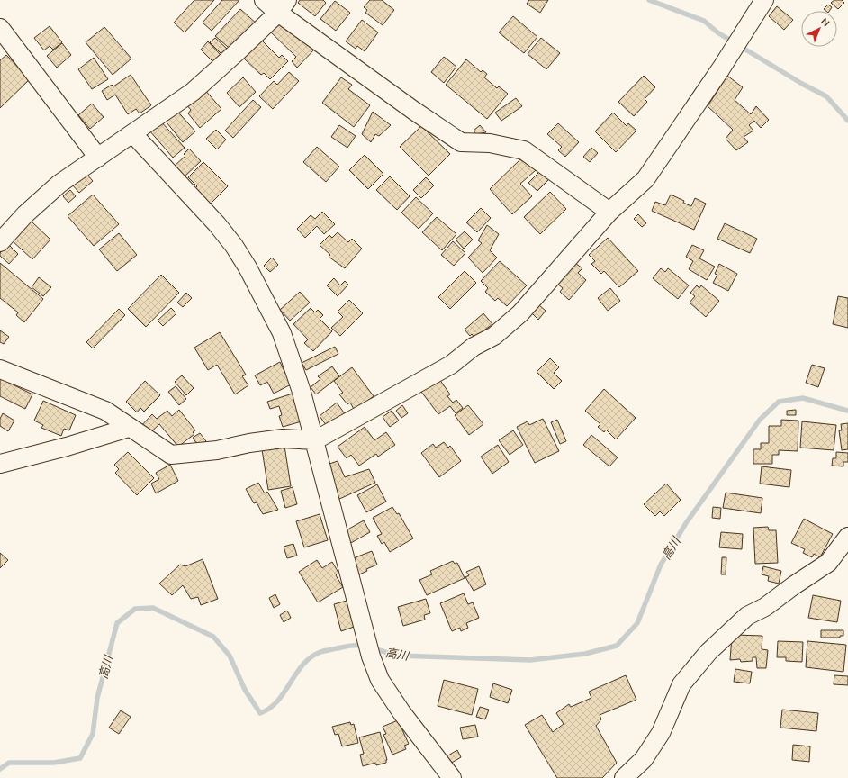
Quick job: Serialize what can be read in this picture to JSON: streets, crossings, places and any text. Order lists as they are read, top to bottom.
{
  "water": ["高川"],
  "north": "top right"
}
